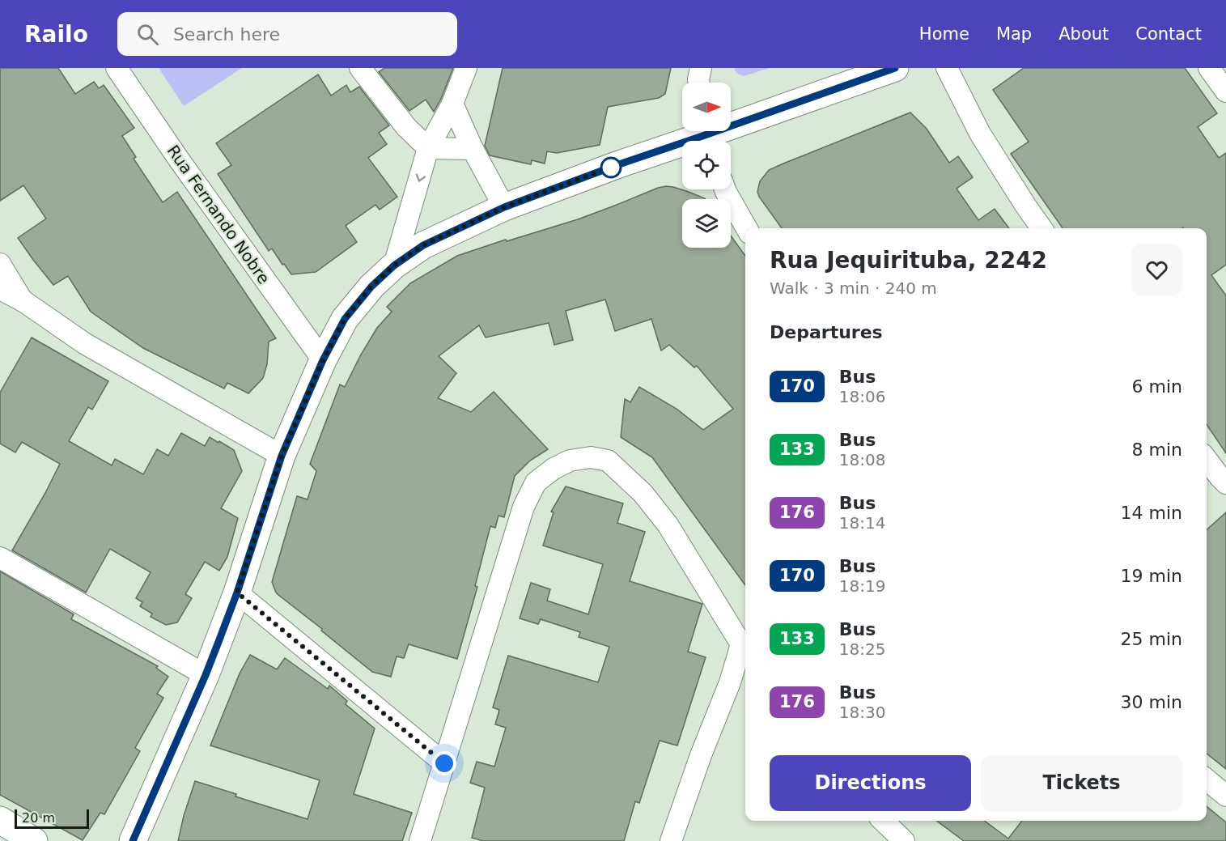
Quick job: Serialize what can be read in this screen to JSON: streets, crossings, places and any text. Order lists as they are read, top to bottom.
{
  "streets": {
    "street": ["Rua Fernando Nobre"]
  },
  "lines": ["bus line 170"],
  "scale_bar": "20 m",
  "north": "right",
  "page": {
    "header": "Railo",
    "search": "Search here",
    "nav": [
      "Home",
      "Map",
      "About",
      "Contact"
    ],
    "heading": [
      ["Rua Jequirituba, 2242", "Walk · 3 min · 240 m"],
      "Departures"
    ],
    "list": [
      {
        "mark": "170",
        "name": "Bus",
        "note": "18:06",
        "value": "6 min"
      },
      {
        "mark": "133",
        "name": "Bus",
        "note": "18:08",
        "value": "8 min"
      },
      {
        "mark": "176",
        "name": "Bus",
        "note": "18:14",
        "value": "14 min"
      },
      {
        "mark": "170",
        "name": "Bus",
        "note": "18:19",
        "value": "19 min"
      },
      {
        "mark": "133",
        "name": "Bus",
        "note": "18:25",
        "value": "25 min"
      },
      {
        "mark": "176",
        "name": "Bus",
        "note": "18:30",
        "value": "30 min"
      }
    ],
    "buttons": ["Directions", "Tickets"],
    "scale": "20 m"
  }
}
